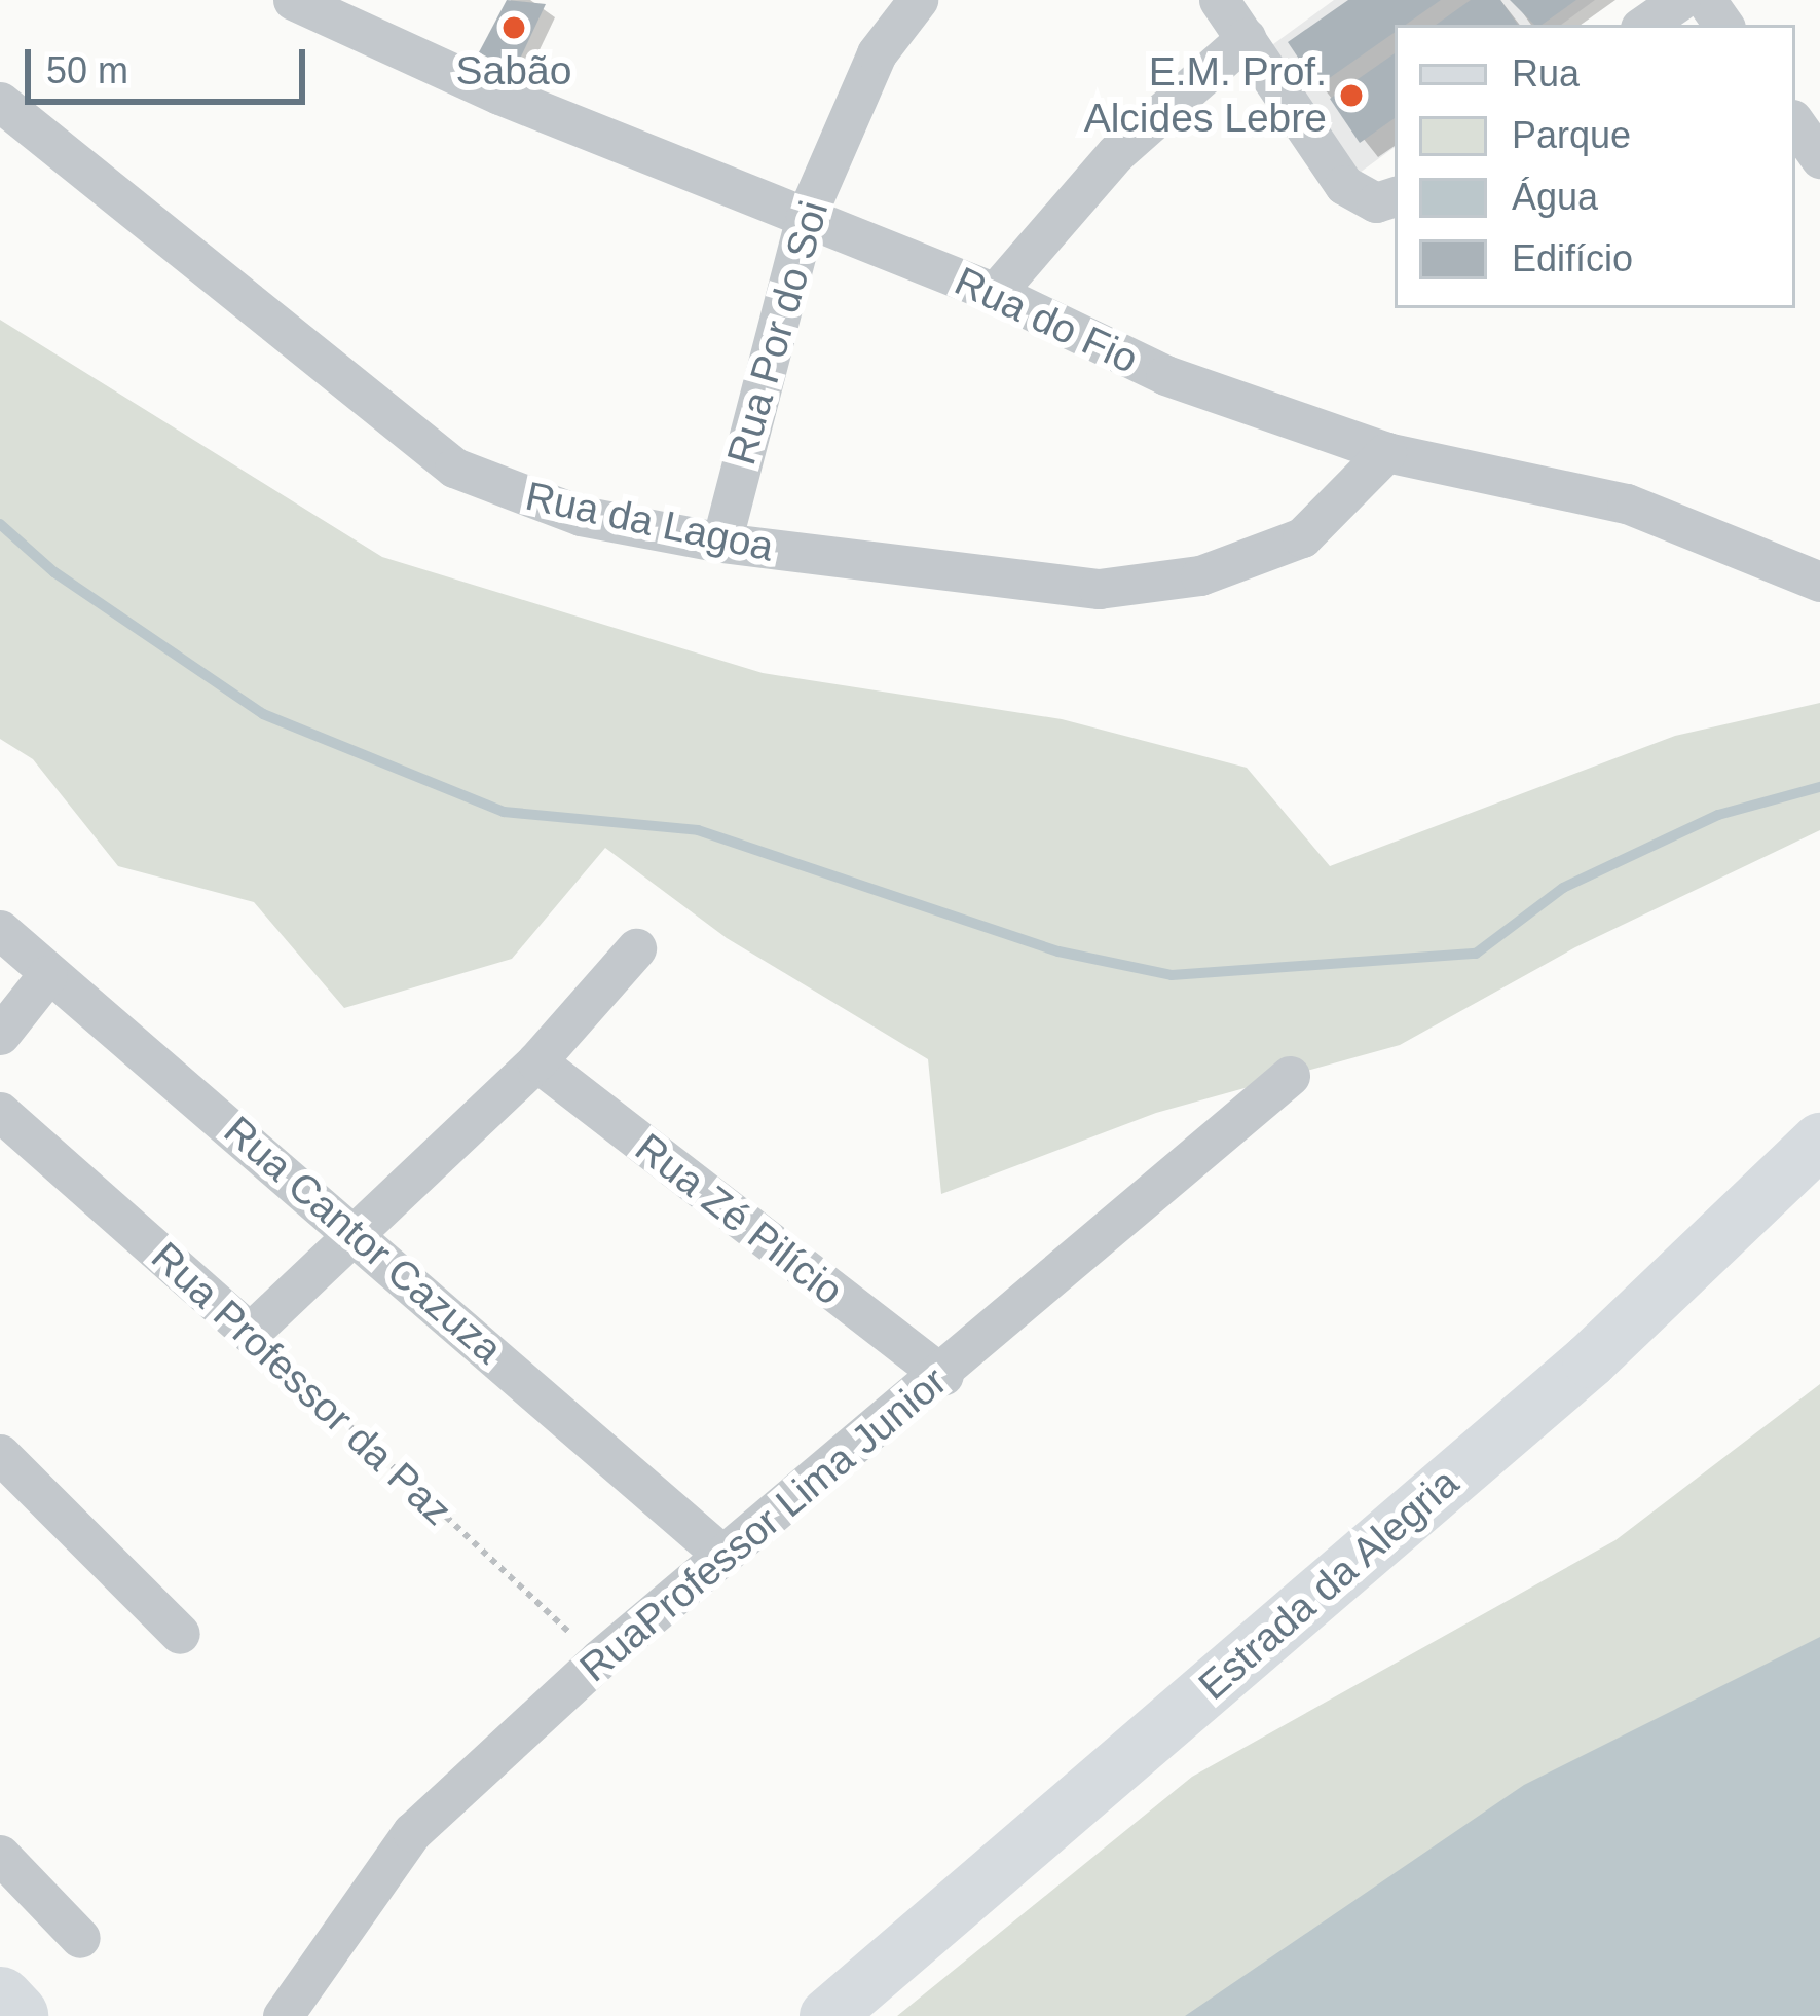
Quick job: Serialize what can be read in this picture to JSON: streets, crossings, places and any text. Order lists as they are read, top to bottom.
{
  "streets": {
    "street": [
      "Rua do Fio",
      "Rua Por do Soi",
      "Rua da Lagoa",
      "Rua Zé Pilício",
      "Rua Cantor Cazuza",
      "Rua Professor da Paz",
      "RuaProfessor Lima Junior",
      "Estrada da Alegria"
    ]
  },
  "crossings": [
    ["Rua do Fio", "Rua Por do Soi"],
    ["Rua do Fio", "Rua da Lagoa"],
    ["Rua Por do Soi", "Rua da Lagoa"],
    ["Rua Zé Pilício", "RuaProfessor Lima Junior"],
    ["Rua Cantor Cazuza", "RuaProfessor Lima Junior"],
    ["Rua Professor da Paz", "RuaProfessor Lima Junior"]
  ],
  "places": ["Sabão", "E.M. Prof. Alcides Lebre"],
  "legend": [
    "Rua",
    "Parque",
    "Água",
    "Edifício"
  ],
  "scale_bar": "50 m"
}
